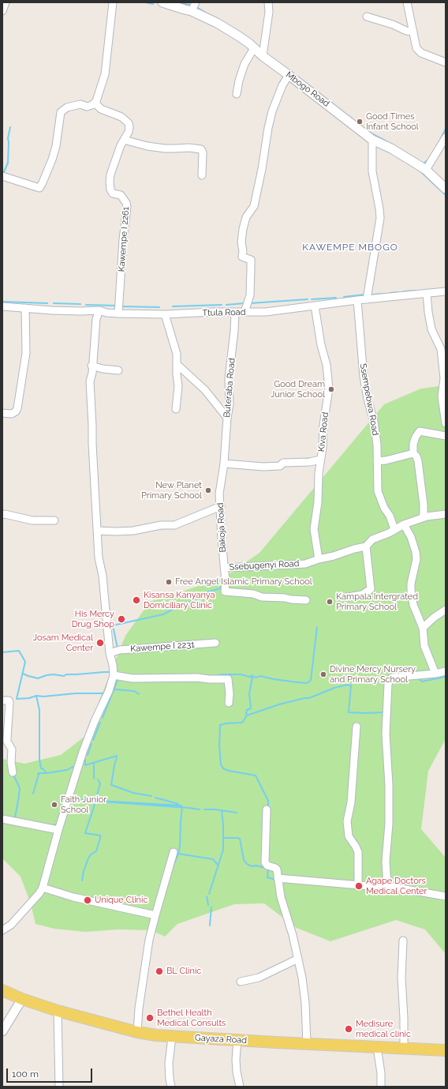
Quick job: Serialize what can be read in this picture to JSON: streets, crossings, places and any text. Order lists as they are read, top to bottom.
{
  "streets": {
    "main road": ["Gayaza Road"],
    "street": [
      "Mbogo Road",
      "Kawempe I 2261",
      "Ttula Road",
      "Buteraba Road",
      "Ssempebwa Road",
      "Kiva Road",
      "Bakoja Road",
      "Ssebugenyi Road",
      "Kawempe I 2231"
    ]
  },
  "crossings": [
    ["Kawempe I 2261", "Ttula Road"],
    ["Ttula Road", "Buteraba Road"],
    ["Ttula Road", "Ssempebwa Road"],
    ["Ttula Road", "Kiva Road"],
    ["Buteraba Road", "Bakoja Road"],
    ["Ssempebwa Road", "Ssebugenyi Road"],
    ["Kiva Road", "Ssebugenyi Road"],
    ["Bakoja Road", "Ssebugenyi Road"]
  ],
  "districts": ["KAWEMPE MBOGO"],
  "places": [
    "Good Times Infant School",
    "Good Dream Junior School",
    "New Planet Primary School",
    "Free Angel Islamic Primary School",
    "Kisansa Kanyanya Domiciliary Clinic",
    "Kampala Intergrated Primary School",
    "His Mercy Drug Shop",
    "Josam Medical Center",
    "Divine Mercy Nursery and Primary School",
    "Faith Junior School",
    "Agape Doctors Medical Center",
    "Unique Clinic",
    "BL Clinic",
    "Bethel Health Medical Consults",
    "Medisure medical clinic"
  ],
  "scale_bar": "100 m"
}
